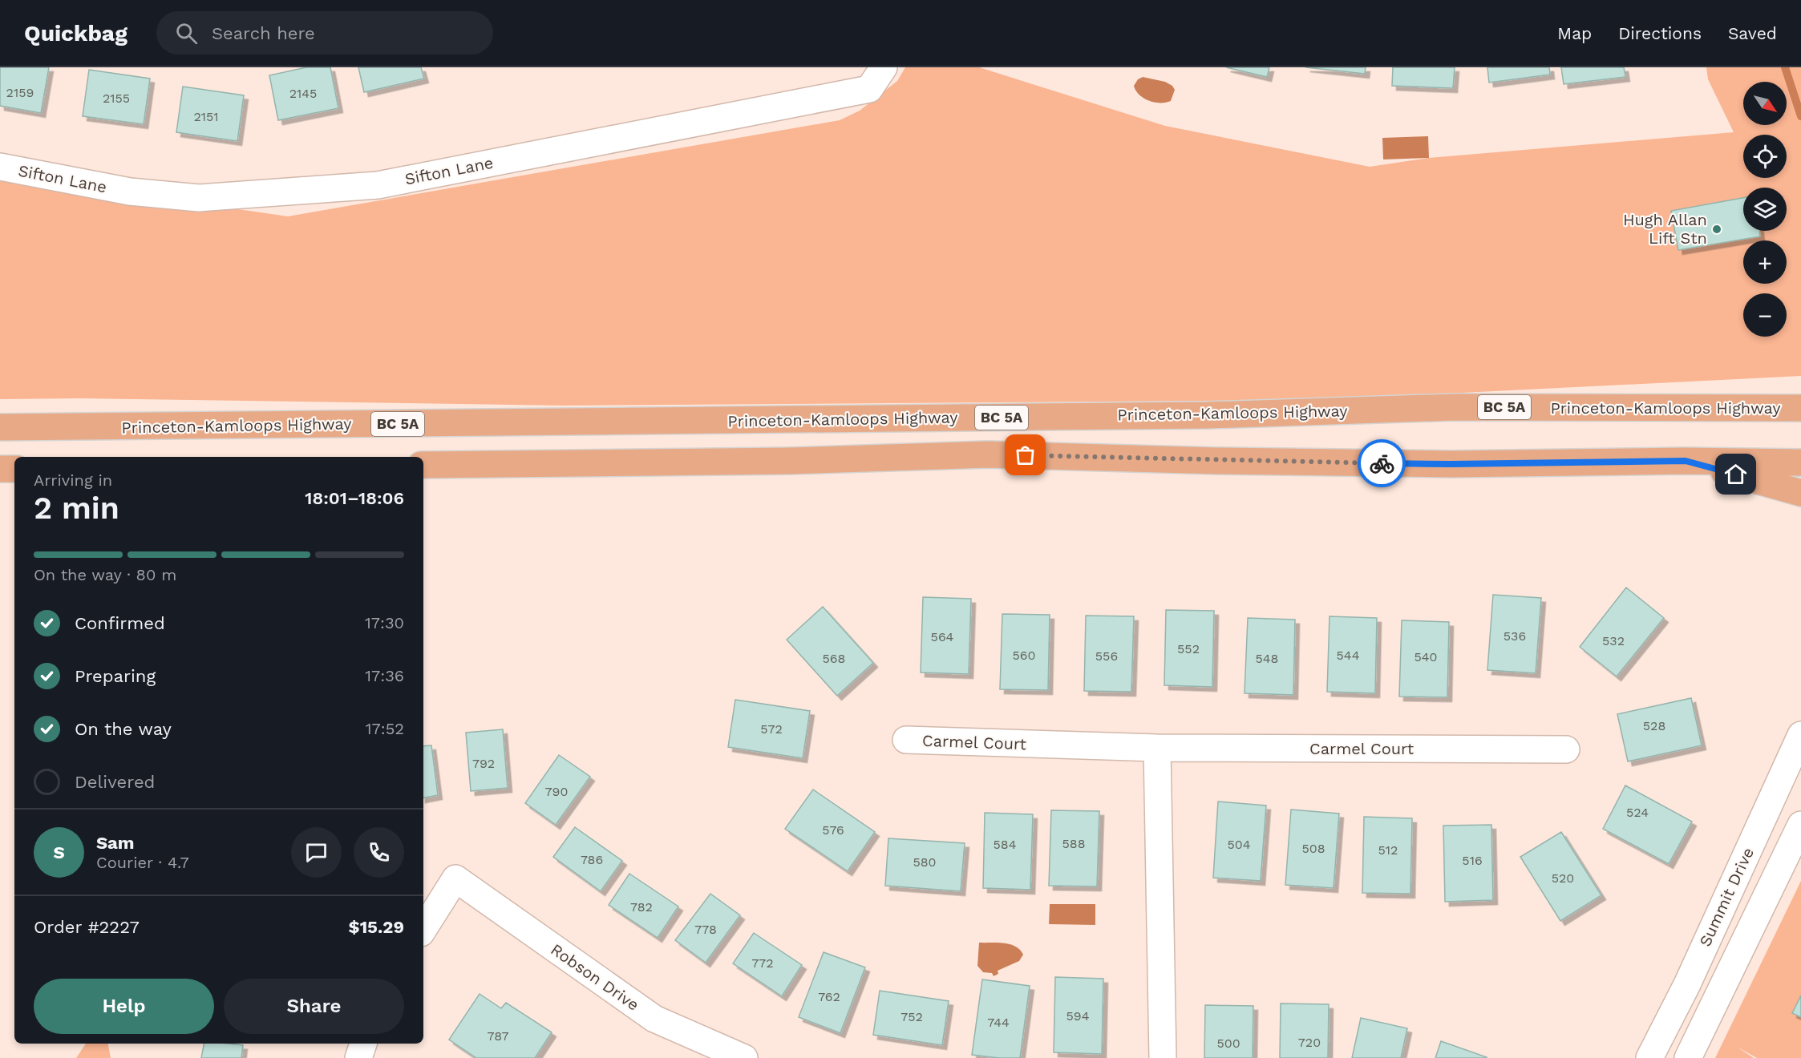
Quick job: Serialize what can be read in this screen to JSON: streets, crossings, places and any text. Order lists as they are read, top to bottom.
{
  "streets": {
    "main road": ["BC 5A", "Princeton-Kamloops Highway"],
    "street": [
      "Sifton Lane",
      "Carmel Court",
      "Summit Drive",
      "Robson Drive"
    ]
  },
  "places": ["Hugh Allan Lift Stn"],
  "house_numbers": [
    "2159",
    "2145",
    "2155",
    "2151",
    "536",
    "564",
    "532",
    "552",
    "560",
    "544",
    "556",
    "540",
    "568",
    "548",
    "528",
    "572",
    "792",
    "790",
    "524",
    "576",
    "588",
    "584",
    "504",
    "508",
    "512",
    "786",
    "516",
    "580",
    "520",
    "782",
    "778",
    "772",
    "762",
    "594",
    "752",
    "744",
    "787",
    "720",
    "500"
  ],
  "north": "bottom right",
  "page": {
    "header": "Quickbag",
    "search": "Search here",
    "nav": ["Map", "Directions", "Saved"],
    "map_buttons": ["+", "−"],
    "heading": ["2 min", "Arriving in", "18:01–18:06"],
    "panel": [
      "Sam",
      "Courier · 4.7",
      "Order #2227",
      "$15.29"
    ],
    "bar": "On the way · 80 m",
    "list": [
      ["Confirmed", "17:30"],
      ["Preparing", "17:36"],
      ["On the way", "17:52"],
      "Delivered"
    ],
    "round": "S",
    "buttons": ["Help", "Share"]
  }
}
